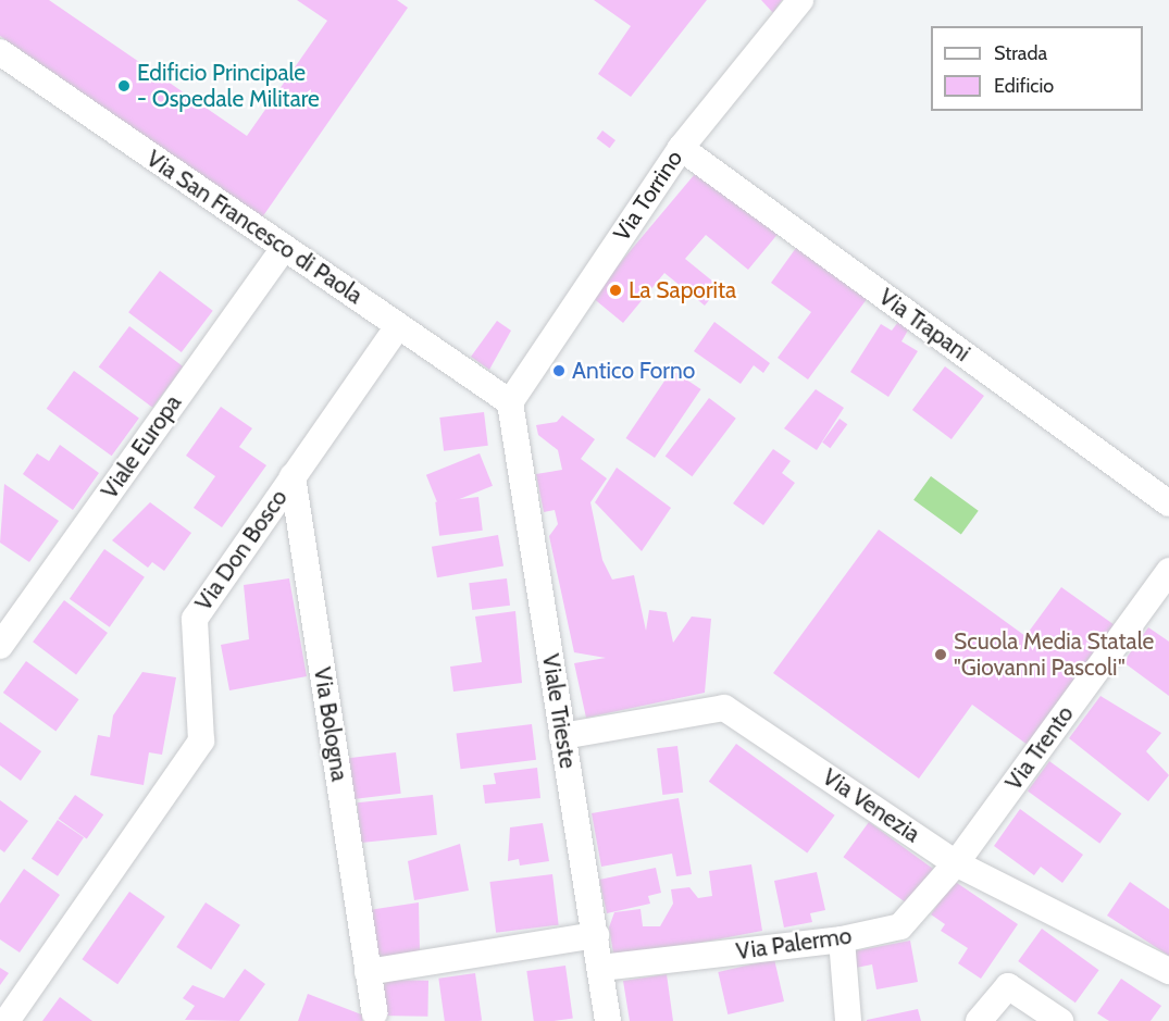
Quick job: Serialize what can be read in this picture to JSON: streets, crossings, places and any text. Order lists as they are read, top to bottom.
{
  "streets": {
    "street": [
      "Via Torrino",
      "Via San Francesco di Paola",
      "Via Trapani",
      "Viale Europa",
      "Via Don Bosco",
      "Viale Trieste",
      "Via Bologna",
      "Via Trento",
      "Via Venezia",
      "Via Palermo"
    ]
  },
  "crossings": [
    ["Via Torrino", "Via San Francesco di Paola"],
    ["Via Torrino", "Via Trapani"],
    ["Via Torrino", "Viale Trieste"],
    ["Via San Francesco di Paola", "Viale Europa"],
    ["Via San Francesco di Paola", "Via Don Bosco"],
    ["Via San Francesco di Paola", "Viale Trieste"],
    ["Via Don Bosco", "Via Bologna"],
    ["Viale Trieste", "Via Venezia"],
    ["Viale Trieste", "Via Palermo"],
    ["Via Trento", "Via Venezia"],
    ["Via Trento", "Via Palermo"],
    ["Via Venezia", "Via Palermo"]
  ],
  "places": [
    "Edificio Principale - Ospedale Militare",
    "La Saporita",
    "Antico Forno",
    "Scuola Media Statale \"Giovanni Pascoli\""
  ],
  "legend": ["Strada", "Edificio"]
}
